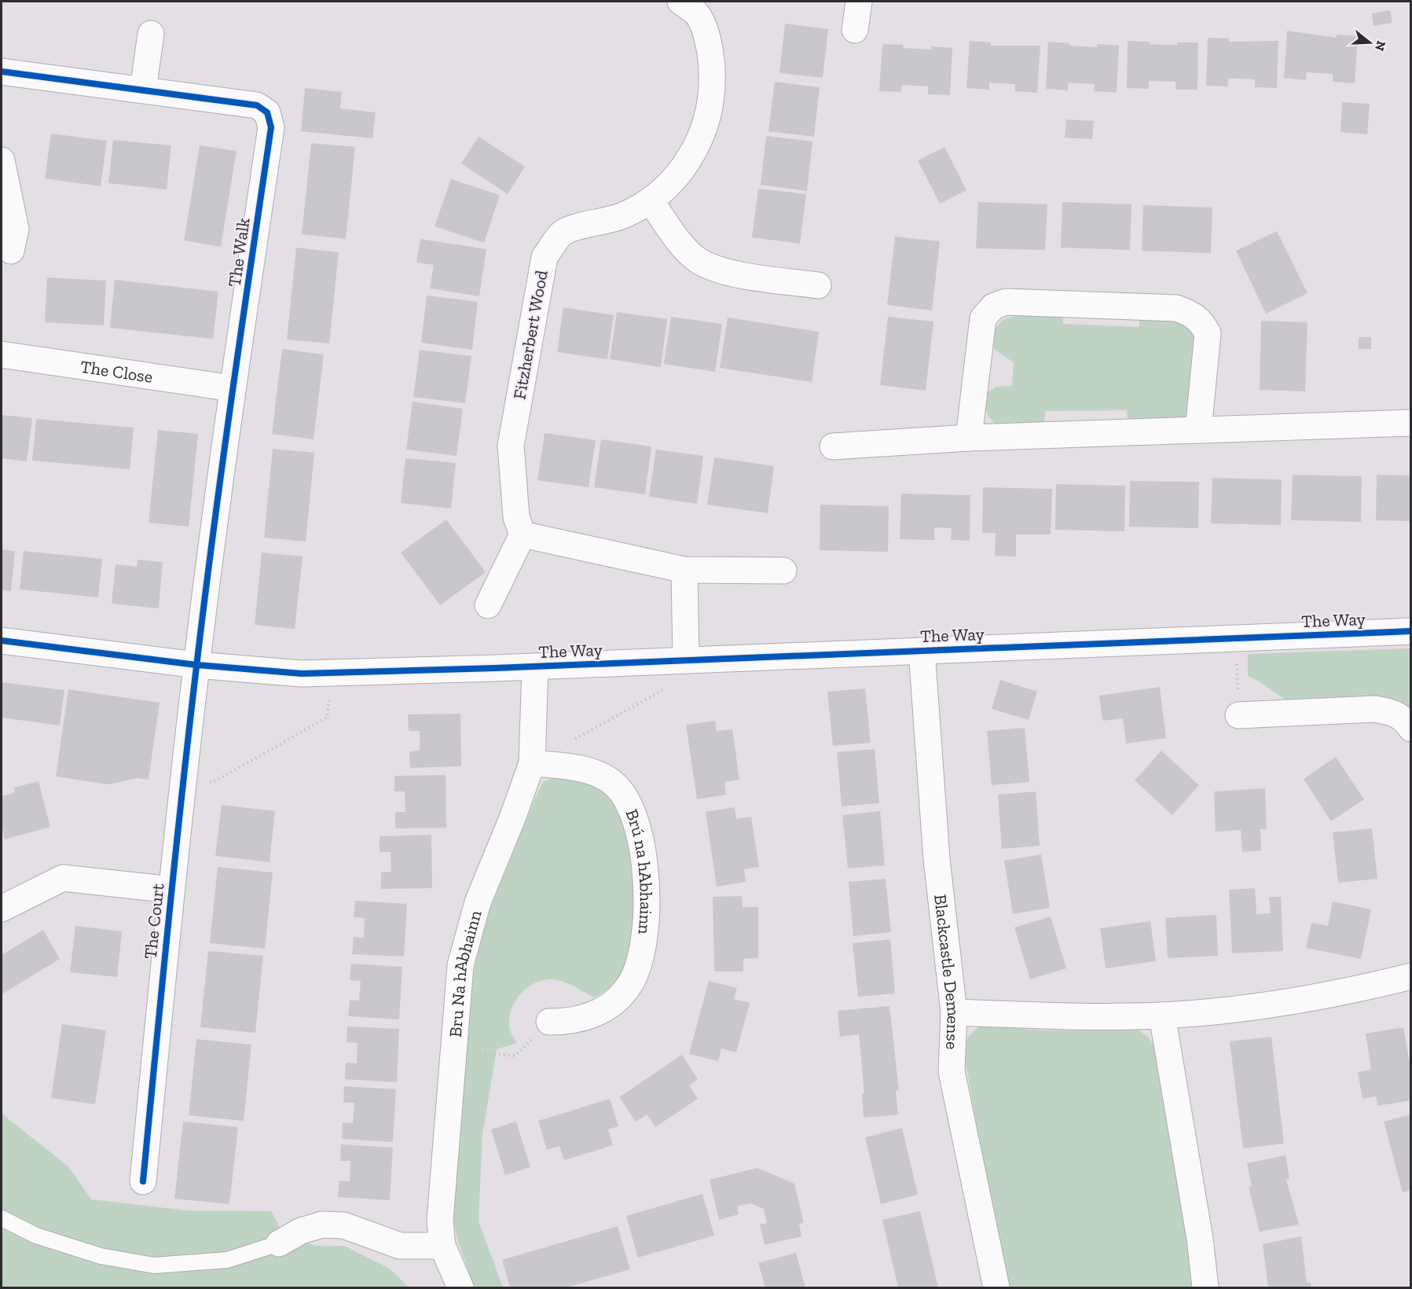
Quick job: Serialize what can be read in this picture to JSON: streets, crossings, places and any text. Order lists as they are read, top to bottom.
{
  "streets": {
    "street": [
      "The Walk",
      "Fitzherbert Wood",
      "The Close",
      "The Way",
      "Brú na hAbhainn",
      "The Court",
      "Blackcastle Demense",
      "Bru Na hAbhainn"
    ]
  },
  "crossings": [
    ["The Walk", "The Close"],
    ["The Walk", "The Way"],
    ["The Walk", "The Court"],
    ["The Way", "The Court"],
    ["The Way", "Blackcastle Demense"],
    ["The Way", "Bru Na hAbhainn"],
    ["Brú na hAbhainn", "Bru Na hAbhainn"]
  ],
  "north": "right"
}
